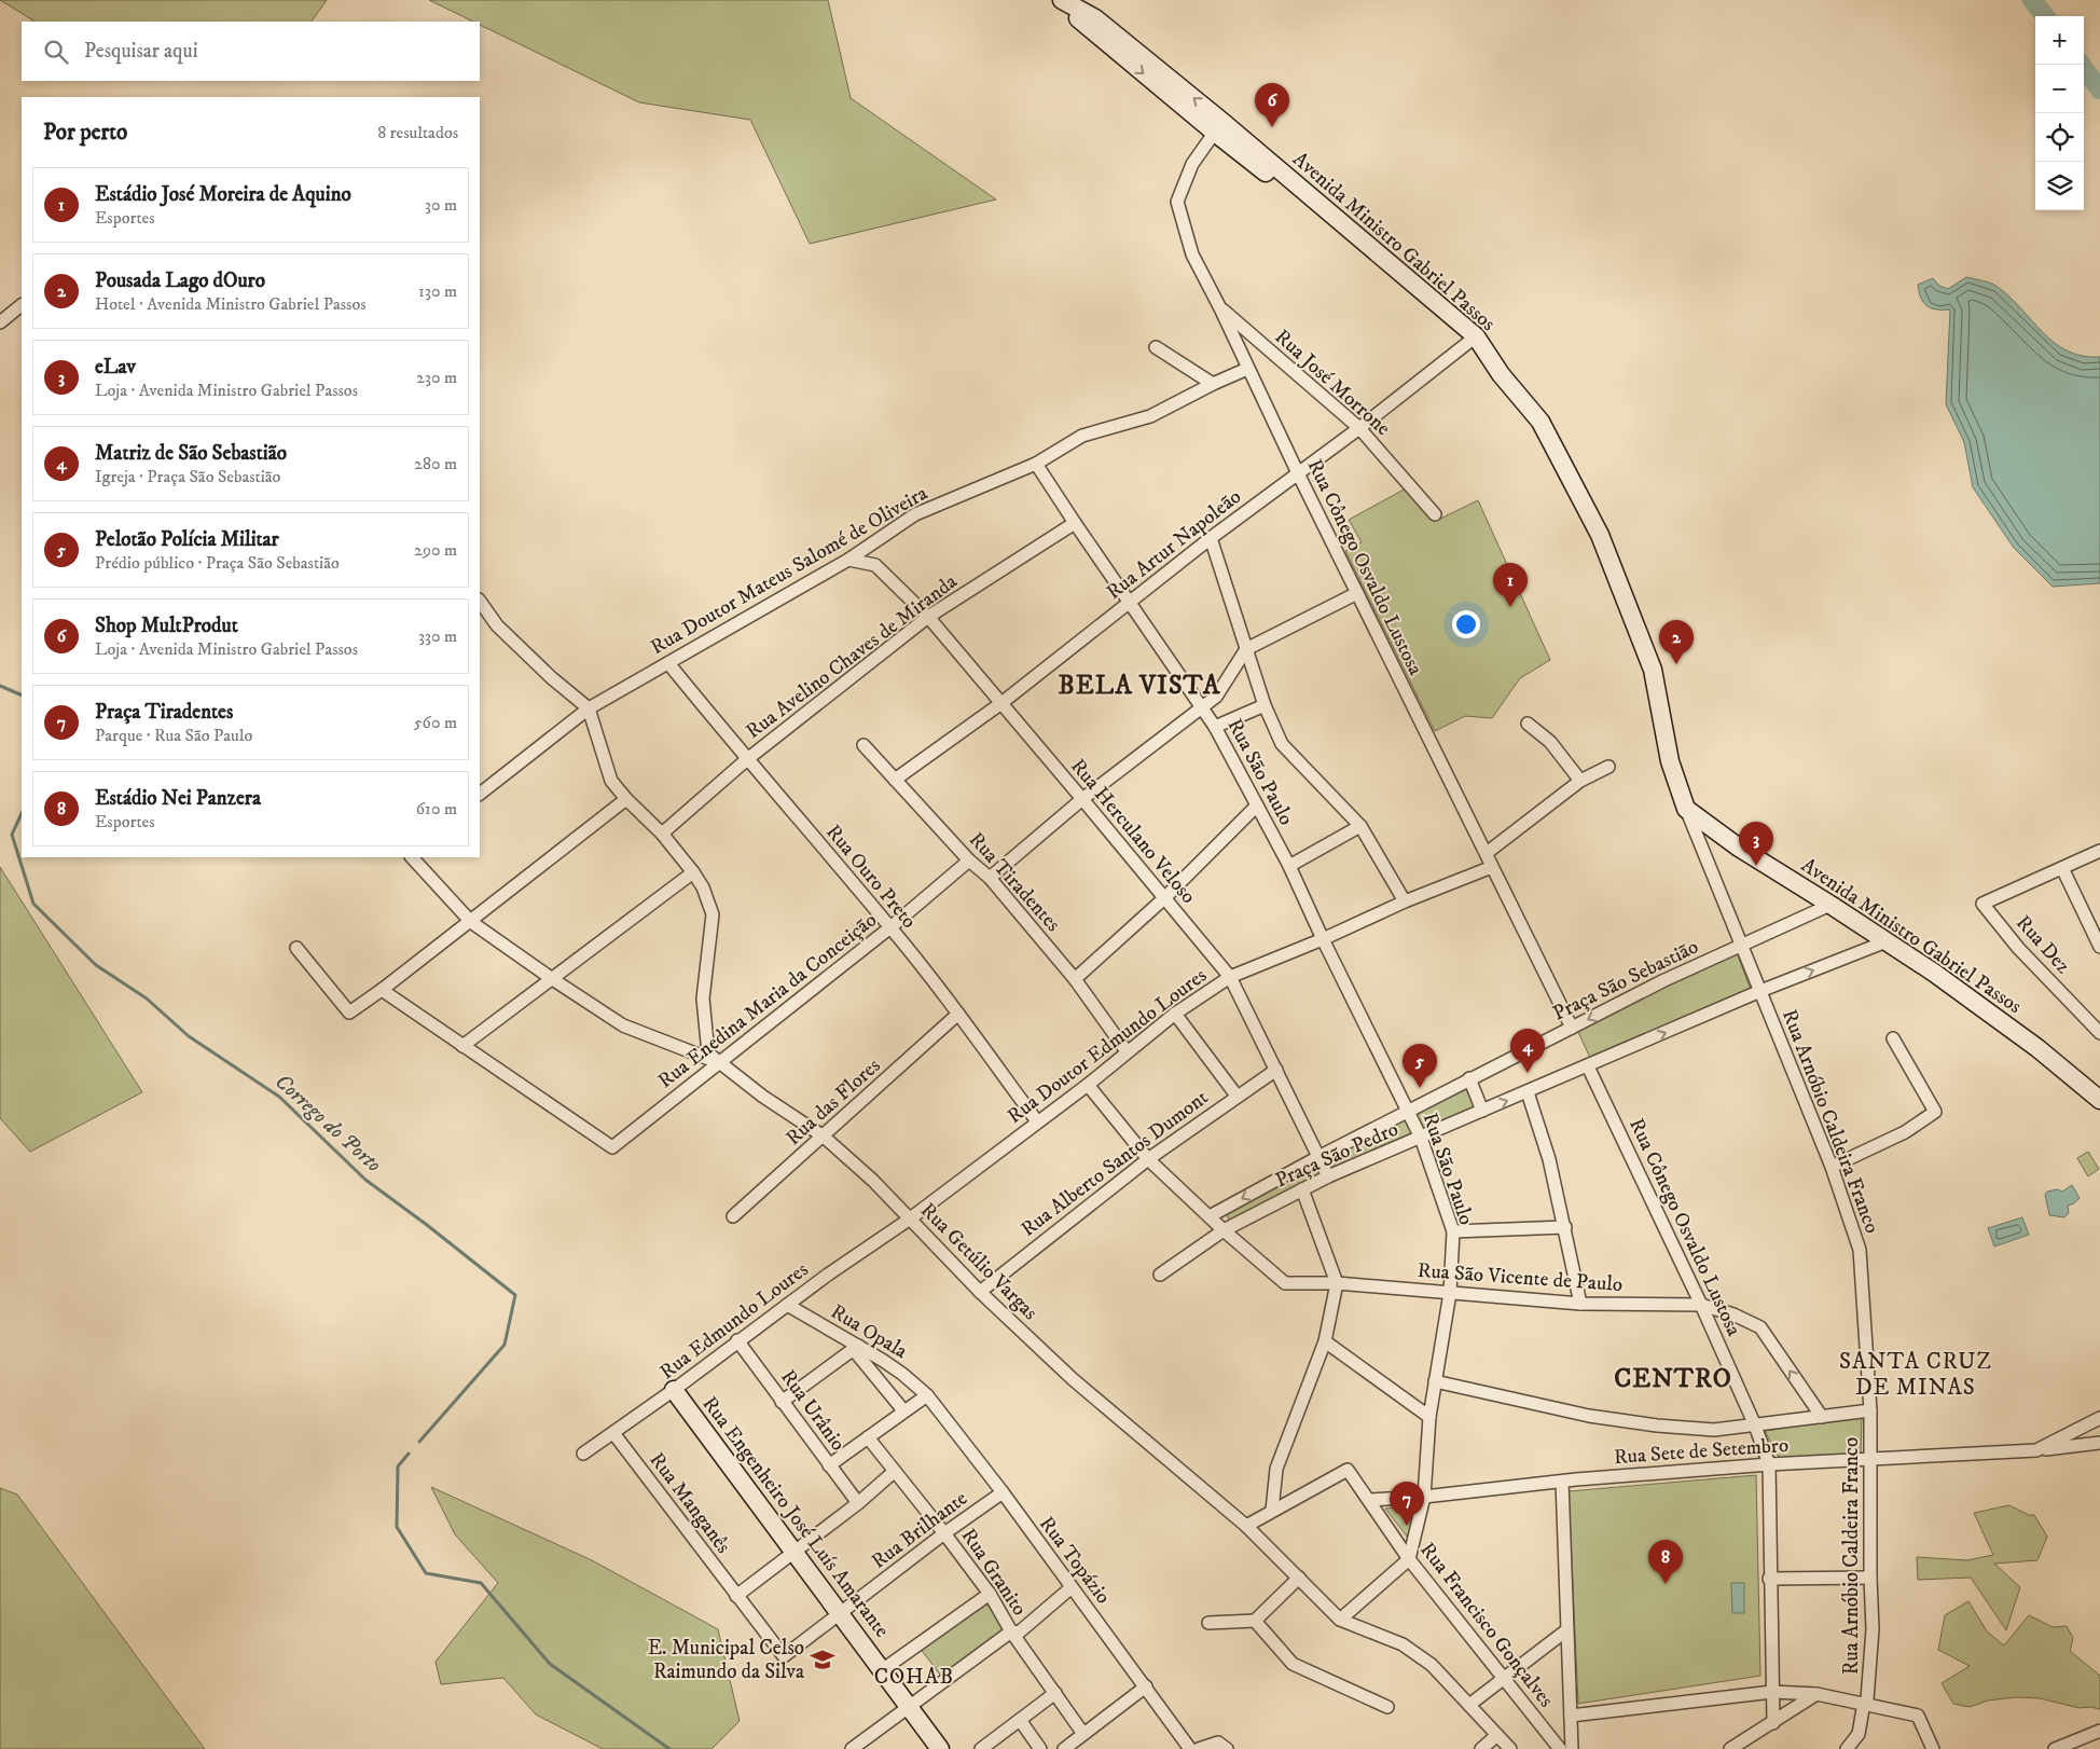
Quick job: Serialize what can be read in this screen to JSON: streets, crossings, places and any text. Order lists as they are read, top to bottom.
{
  "streets": {
    "main road": ["Avenida Ministro Gabriel Passos", "Rua Engenheiro José Luís Amarante"],
    "street": [
      "Rua José Morrone",
      "Rua Artur Napoleão",
      "Rua Cônego Osvaldo Lustosa",
      "Rua Doutor Mateus Salomé de Oliveira",
      "Rua Avelino Chaves de Miranda",
      "Rua São Paulo",
      "Rua Herculano Veloso",
      "Rua Ouro Preto",
      "Rua Tiradentes",
      "Rua Dez",
      "Praça São Sebastião",
      "Rua Enedina Maria da Conceição",
      "Rua Doutor Edmundo Loures",
      "Rua das Flores",
      "Rua Arnóbio Caldeira Franco",
      "Praça São Pedro",
      "Rua Alberto Santos Dumont",
      "Rua Getúlio Vargas",
      "Rua São Vicente de Paulo",
      "Rua Edmundo Loures",
      "Rua Opala",
      "Rua Urânio",
      "Rua Sete de Setembro",
      "Rua Manganês",
      "Rua Brilhante",
      "Rua Topázio",
      "Rua Granito",
      "Rua Francisco Gonçalves"
    ]
  },
  "crossings": [
    ["Avenida Ministro Gabriel Passos", "Rua Artur Napoleão"],
    ["Avenida Ministro Gabriel Passos", "Rua Cônego Osvaldo Lustosa"],
    ["Avenida Ministro Gabriel Passos", "Praça São Sebastião"],
    ["Avenida Ministro Gabriel Passos", "Rua Arnóbio Caldeira Franco"],
    ["Rua José Morrone", "Rua Artur Napoleão"],
    ["Rua José Morrone", "Rua Cônego Osvaldo Lustosa"],
    ["Rua Artur Napoleão", "Rua Cônego Osvaldo Lustosa"],
    ["Rua Artur Napoleão", "Rua São Paulo"],
    ["Rua Artur Napoleão", "Rua Herculano Veloso"],
    ["Rua Artur Napoleão", "Rua Tiradentes"],
    ["Rua Cônego Osvaldo Lustosa", "Rua Doutor Mateus Salomé de Oliveira"],
    ["Rua Cônego Osvaldo Lustosa", "Praça São Sebastião"],
    ["Rua Cônego Osvaldo Lustosa", "Rua Doutor Edmundo Loures"],
    ["Rua Cônego Osvaldo Lustosa", "Rua São Vicente de Paulo"],
    ["Rua Cônego Osvaldo Lustosa", "Rua Sete de Setembro"],
    ["Rua Doutor Mateus Salomé de Oliveira", "Rua São Paulo"],
    ["Rua Doutor Mateus Salomé de Oliveira", "Rua Herculano Veloso"],
    ["Rua Doutor Mateus Salomé de Oliveira", "Rua Ouro Preto"],
    ["Rua Doutor Mateus Salomé de Oliveira", "Rua Getúlio Vargas"],
    ["Rua Avelino Chaves de Miranda", "Rua São Paulo"],
    ["Rua Avelino Chaves de Miranda", "Rua Herculano Veloso"],
    ["Rua Avelino Chaves de Miranda", "Rua Ouro Preto"],
    ["Rua Avelino Chaves de Miranda", "Rua Getúlio Vargas"],
    ["Rua São Paulo", "Praça São Sebastião"],
    ["Rua São Paulo", "Rua Doutor Edmundo Loures"],
    ["Rua São Paulo", "Praça São Pedro"],
    ["Rua São Paulo", "Rua São Vicente de Paulo"],
    ["Rua São Paulo", "Rua Sete de Setembro"],
    ["Rua São Paulo", "Rua Francisco Gonçalves"],
    ["Rua Herculano Veloso", "Praça São Sebastião"],
    ["Rua Herculano Veloso", "Rua Doutor Edmundo Loures"],
    ["Rua Herculano Veloso", "Praça São Pedro"],
    ["Rua Herculano Veloso", "Rua Alberto Santos Dumont"],
    ["Rua Ouro Preto", "Rua Enedina Maria da Conceição"],
    ["Rua Ouro Preto", "Rua Doutor Edmundo Loures"],
    ["Rua Ouro Preto", "Rua das Flores"],
    ["Rua Tiradentes", "Rua Enedina Maria da Conceição"],
    ["Rua Tiradentes", "Rua Doutor Edmundo Loures"],
    ["Praça São Sebastião", "Rua Arnóbio Caldeira Franco"],
    ["Praça São Sebastião", "Rua São Vicente de Paulo"],
    ["Rua Enedina Maria da Conceição", "Rua Getúlio Vargas"],
    ["Rua Doutor Edmundo Loures", "Rua Getúlio Vargas"],
    ["Rua Doutor Edmundo Loures", "Rua São Vicente de Paulo"],
    ["Rua Doutor Edmundo Loures", "Rua Edmundo Loures"],
    ["Rua das Flores", "Rua Getúlio Vargas"],
    ["Rua Arnóbio Caldeira Franco", "Rua Sete de Setembro"],
    ["Praça São Pedro", "Rua São Vicente de Paulo"],
    ["Rua Alberto Santos Dumont", "Rua Getúlio Vargas"],
    ["Rua Alberto Santos Dumont", "Rua São Vicente de Paulo"],
    ["Rua Getúlio Vargas", "Rua Edmundo Loures"],
    ["Rua Edmundo Loures", "Rua Opala"],
    ["Rua Edmundo Loures", "Rua Urânio"],
    ["Rua Edmundo Loures", "Rua Manganês"],
    ["Rua Edmundo Loures", "Rua Engenheiro José Luís Amarante"],
    ["Rua Opala", "Rua Topázio"],
    ["Rua Sete de Setembro", "Rua Francisco Gonçalves"],
    ["Rua Manganês", "Rua Brilhante"],
    ["Rua Engenheiro José Luís Amarante", "Rua Brilhante"],
    ["Rua Brilhante", "Rua Topázio"],
    ["Rua Brilhante", "Rua Granito"]
  ],
  "districts": [
    "BELA VISTA",
    "SANTA CRUZ DE MINAS",
    "CENTRO",
    "COHAB"
  ],
  "water": ["Corrego do Porto"],
  "places": {
    "school or university": ["E. Municipal Celso Raimundo da Silva"]
  },
  "page": {
    "map_buttons": ["+", "−"],
    "search": "Pesquisar aqui",
    "pins": [
      "6",
      "1",
      "2",
      "3",
      "4",
      "5",
      "7",
      "8"
    ],
    "heading": ["Por perto", "8 resultados"],
    "list": [
      {
        "mark": "1",
        "name": "Estádio José Moreira de Aquino",
        "note": "Esportes",
        "value": "30 m"
      },
      {
        "mark": "2",
        "name": "Pousada Lago dOuro",
        "note": "Hotel · Avenida Ministro Gabriel Passos",
        "value": "130 m"
      },
      {
        "mark": "3",
        "name": "eLav",
        "note": "Loja · Avenida Ministro Gabriel Passos",
        "value": "230 m"
      },
      {
        "mark": "4",
        "name": "Matriz de São Sebastião",
        "note": "Igreja · Praça São Sebastião",
        "value": "280 m"
      },
      {
        "mark": "5",
        "name": "Pelotão Polícia Militar",
        "note": "Prédio público · Praça São Sebastião",
        "value": "290 m"
      },
      {
        "mark": "6",
        "name": "Shop MultProdut",
        "note": "Loja · Avenida Ministro Gabriel Passos",
        "value": "330 m"
      },
      {
        "mark": "7",
        "name": "Praça Tiradentes",
        "note": "Parque · Rua São Paulo",
        "value": "560 m"
      },
      {
        "mark": "8",
        "name": "Estádio Nei Panzera",
        "note": "Esportes",
        "value": "610 m"
      }
    ]
  }
}
